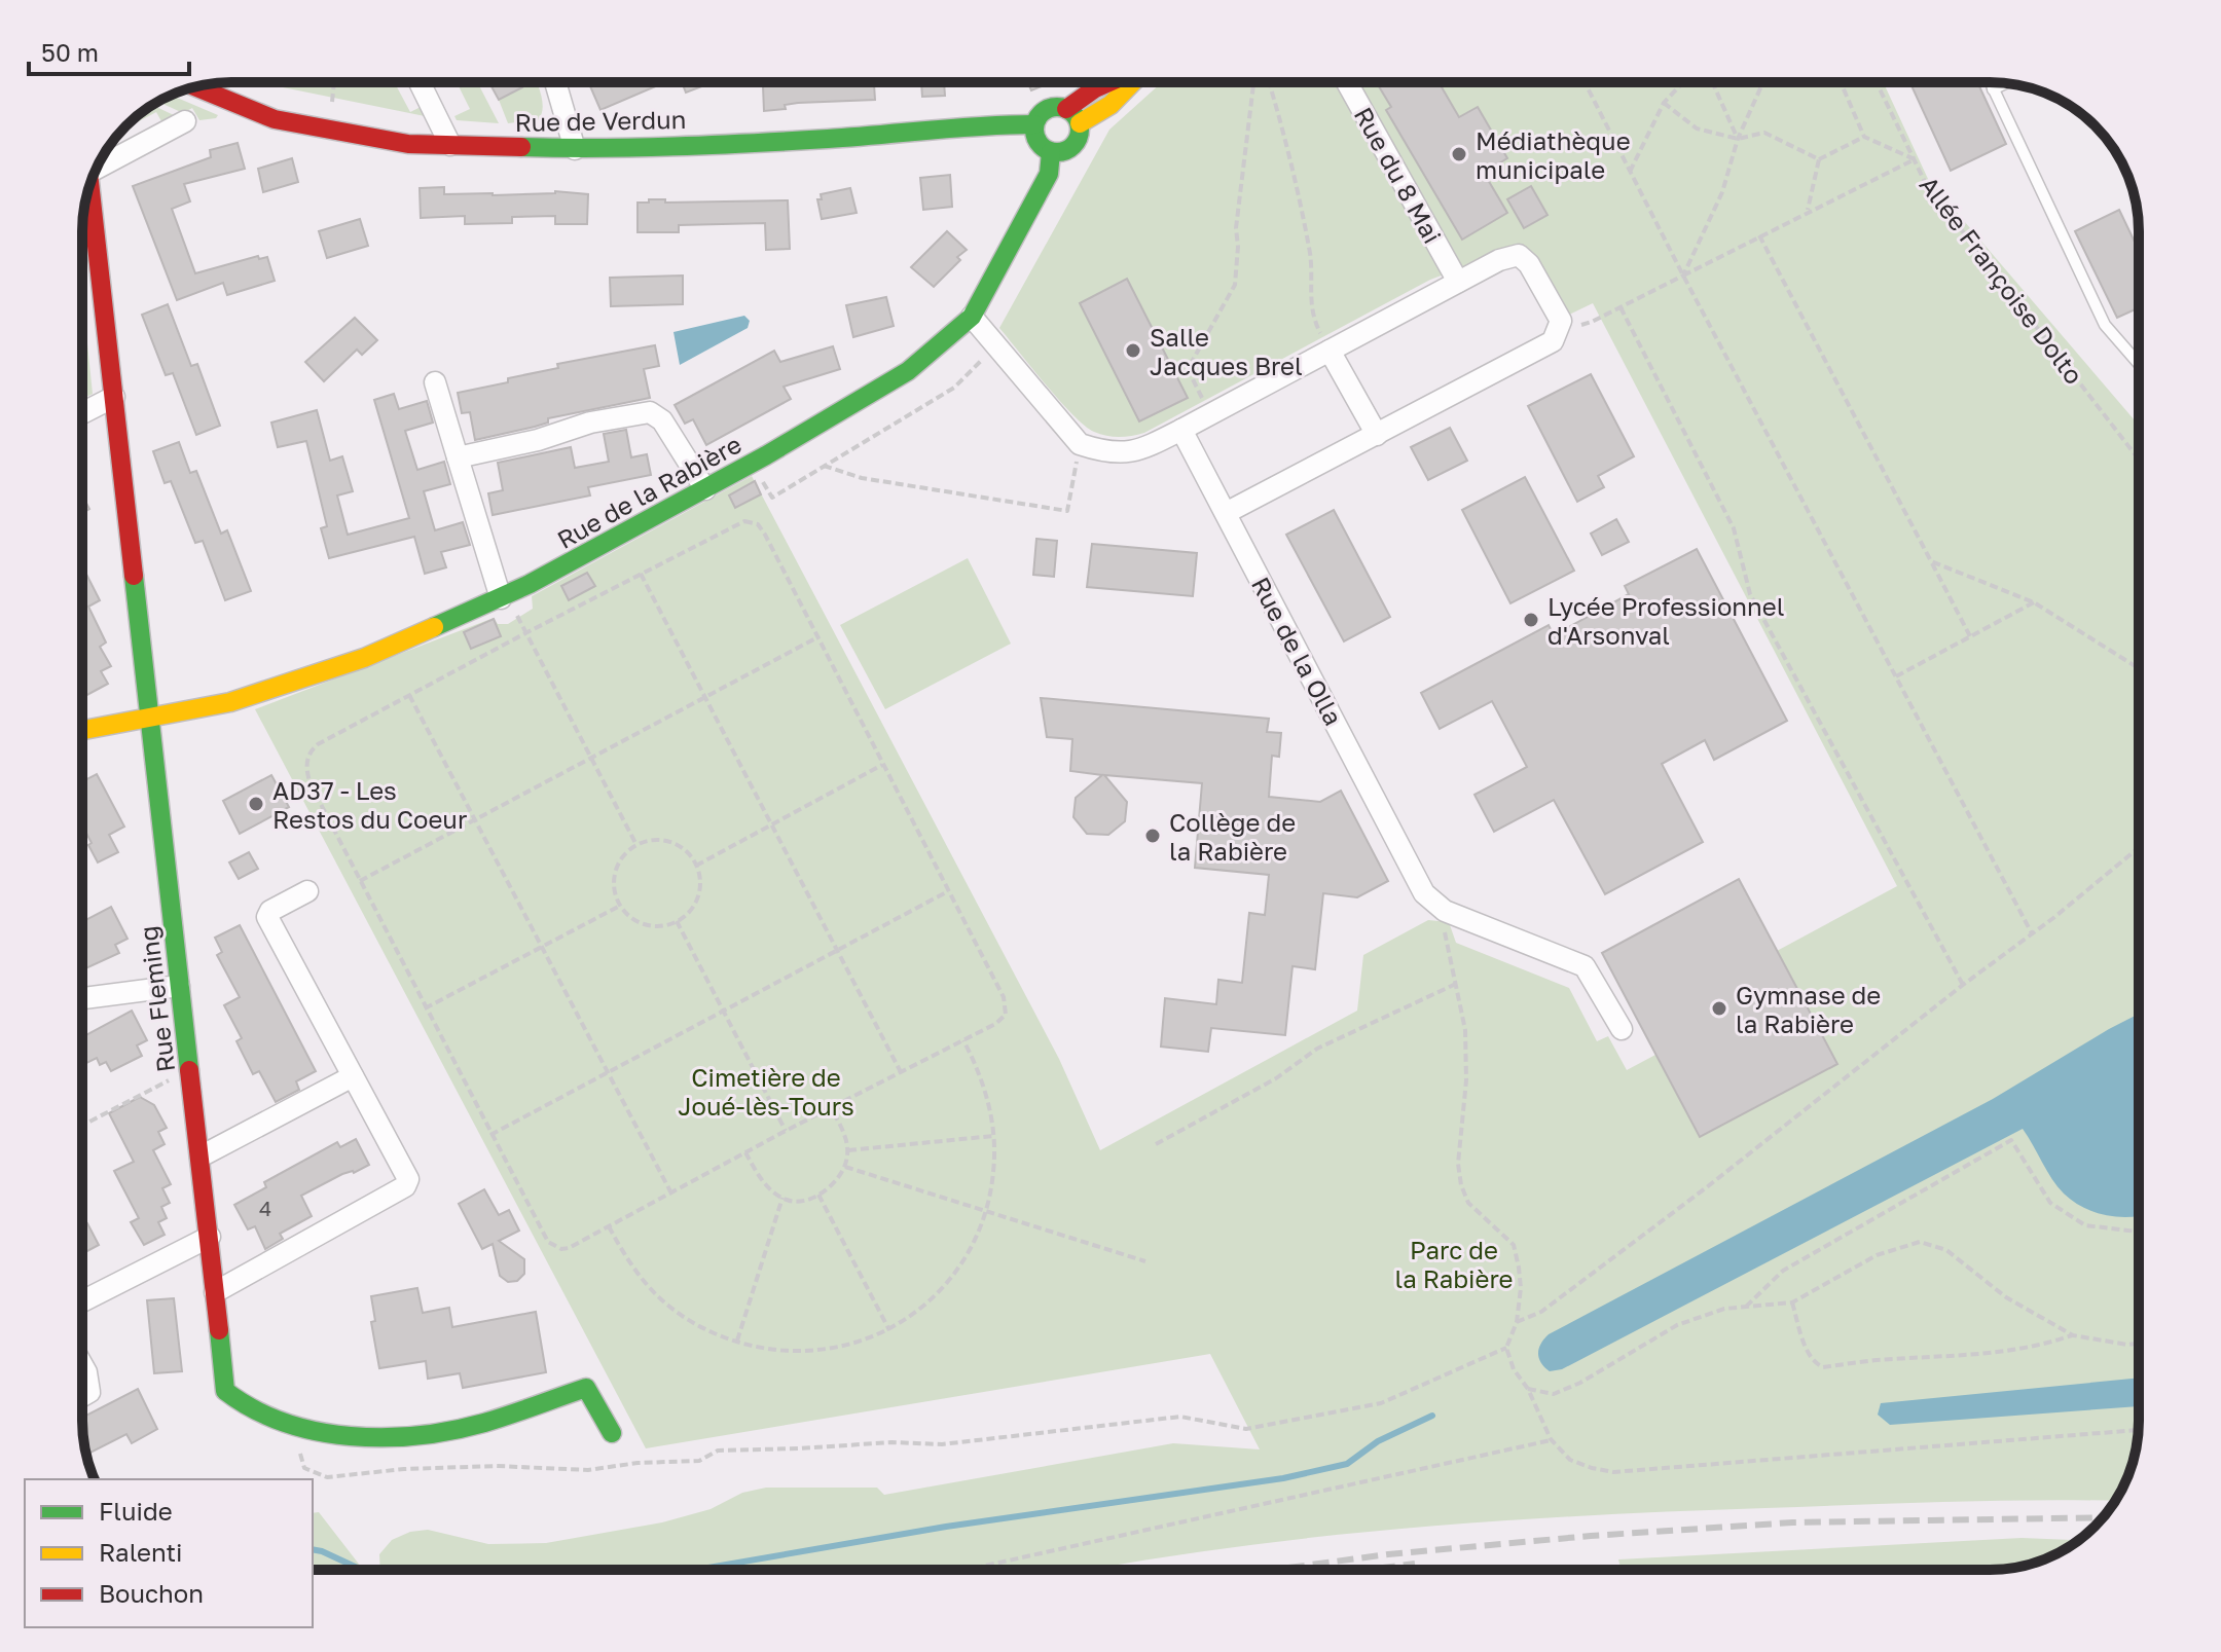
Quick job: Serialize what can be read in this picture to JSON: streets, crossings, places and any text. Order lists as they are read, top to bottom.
{
  "streets": {
    "street": [
      "Rue de Verdun",
      "Rue du 8 Mai",
      "Rue de la Rabière",
      "Rue de la Olla",
      "Rue Fleming"
    ],
    "path": ["Allée Françoise Dolto"]
  },
  "crossings": [
    ["Rue de Verdun", "Rue de la Rabière"],
    ["Rue de la Rabière", "Rue Fleming"]
  ],
  "parks": ["Cimetière de Joué-lès-Tours", "Parc de la Rabière"],
  "places": [
    "Médiathèque municipale",
    "Salle Jacques Brel",
    "Lycée Professionnel d'Arsonval",
    "AD37 - Les Restos du Coeur",
    "Collège de la Rabière",
    "Gymnase de la Rabière"
  ],
  "house_numbers": ["4"],
  "legend": ["Fluide", "Ralenti", "Bouchon"],
  "scale_bar": "50 m"
}
